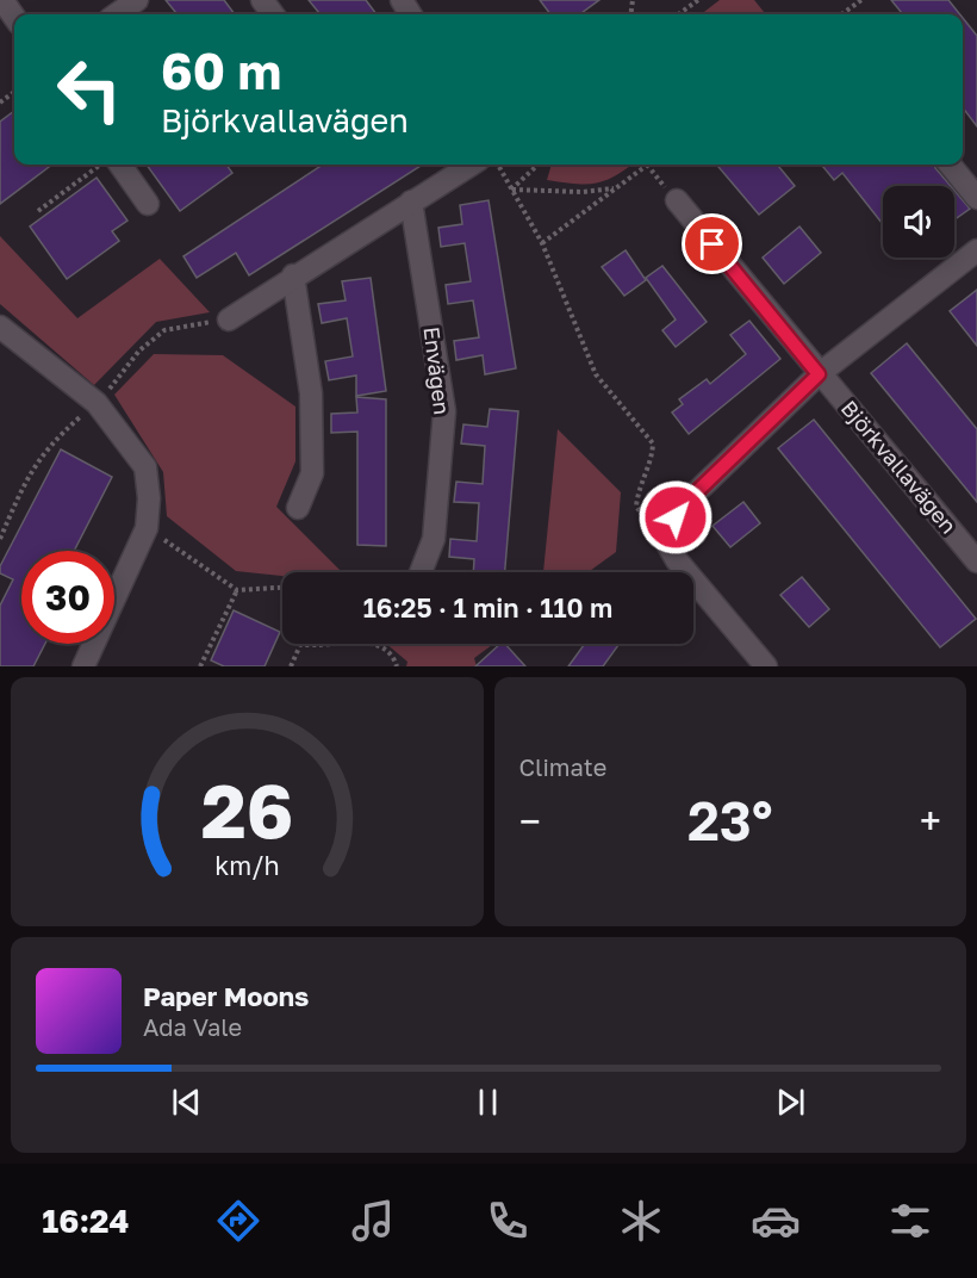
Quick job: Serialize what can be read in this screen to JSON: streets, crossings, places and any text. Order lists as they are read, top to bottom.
{
  "streets": {
    "street": ["Envägen", "Björkvallavägen"]
  },
  "page": {
    "turn": ["60 m", "Björkvallavägen"],
    "limit": "30",
    "trip": "16:25 · 1 min · 110 m",
    "tile": "Climate",
    "heat": ["−", "23°", "+"],
    "song": ["Paper Moons", "Ada Vale"],
    "tabs": "16:24",
    "gauge": ["26", "km/h"]
  }
}
